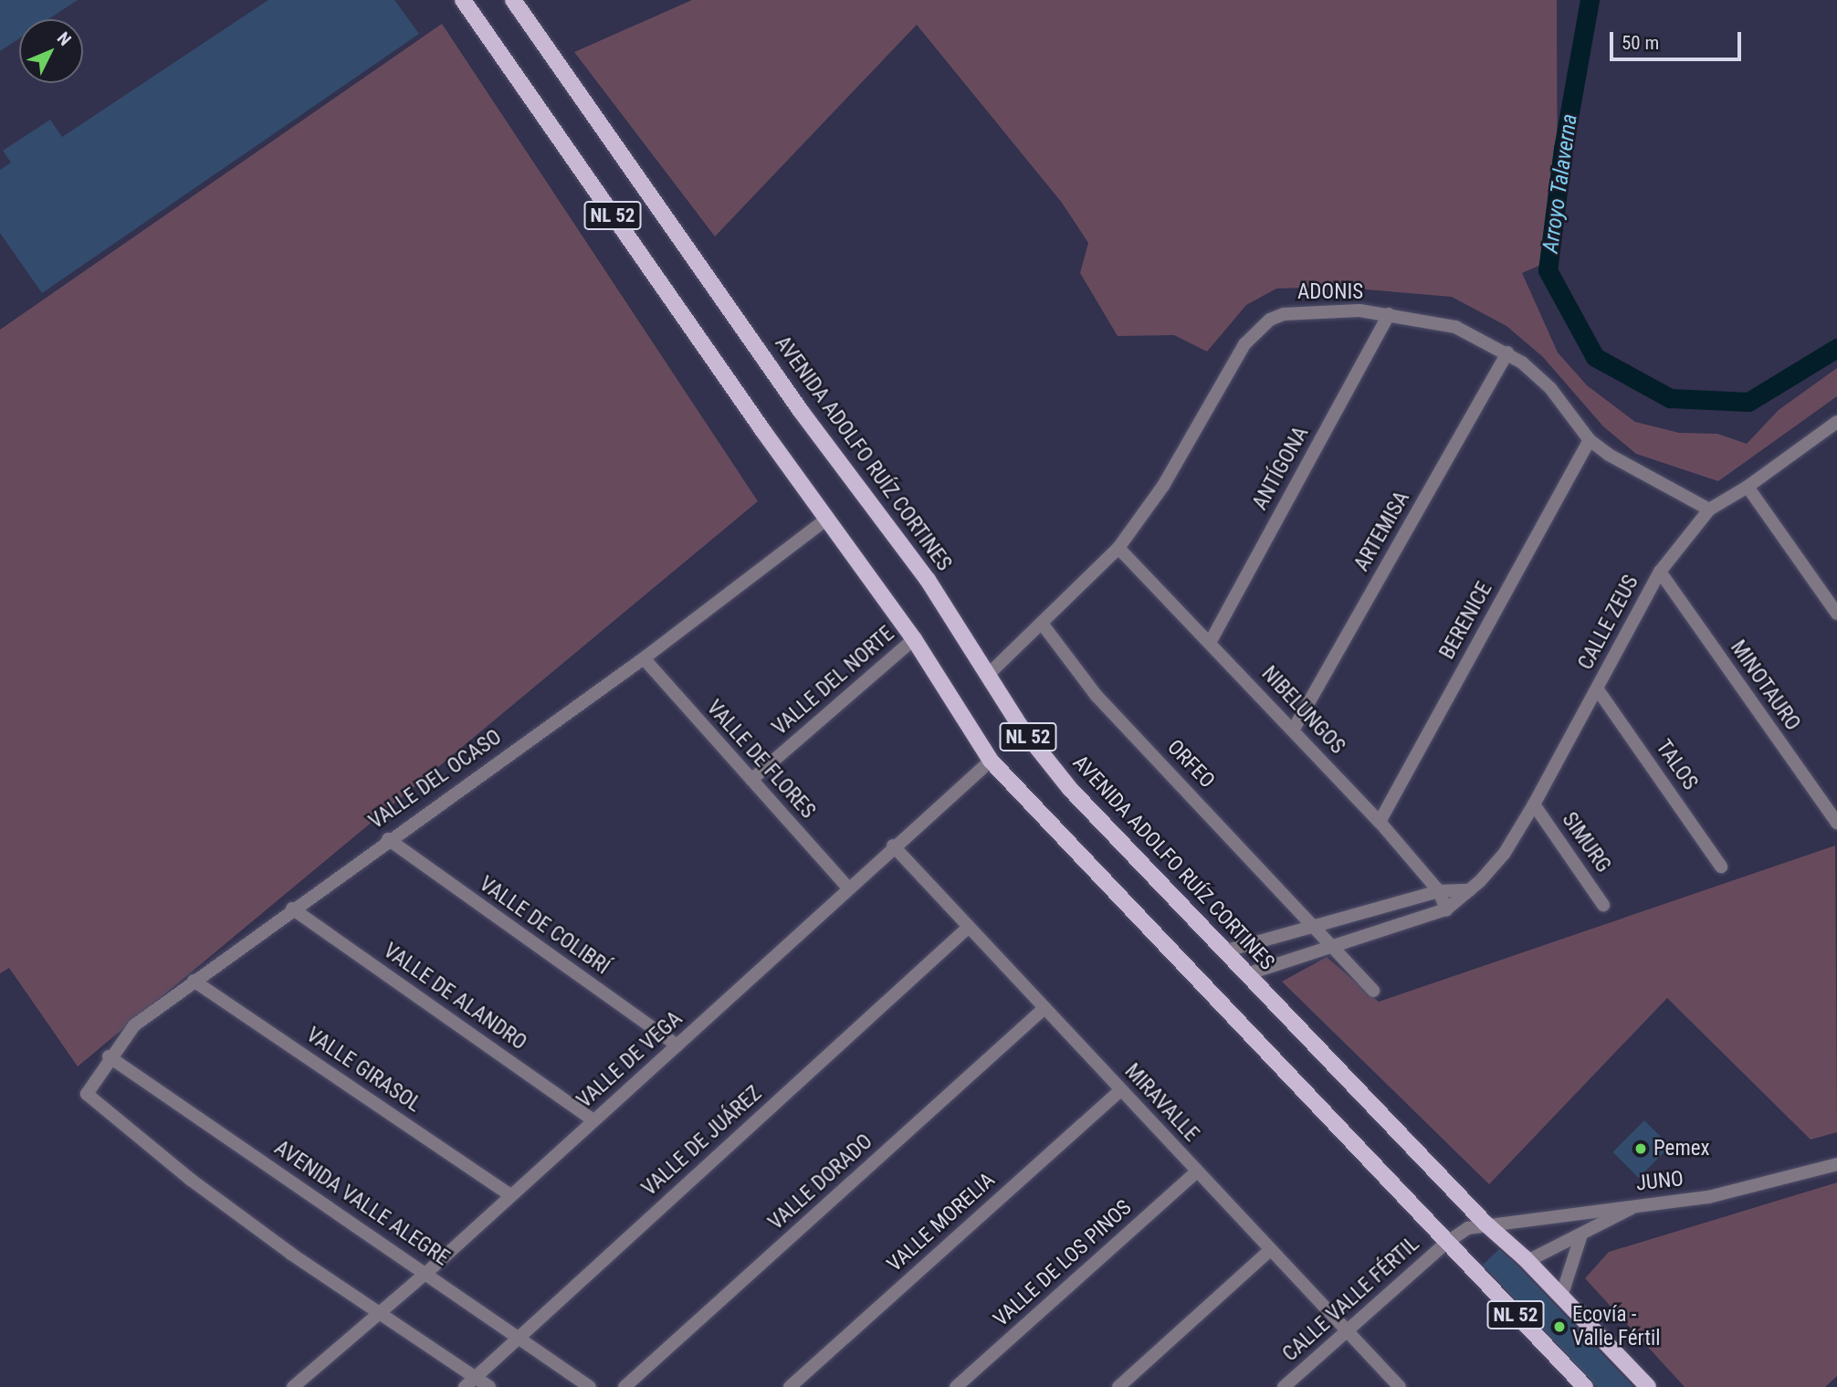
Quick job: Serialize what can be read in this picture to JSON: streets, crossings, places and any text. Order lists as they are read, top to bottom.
{
  "streets": {
    "main road": ["NL 52", "AVENIDA ADOLFO RUÍZ CORTINES"],
    "street": [
      "ADONIS",
      "ANTÍGONA",
      "ARTEMISA",
      "BERENICE",
      "CALLE ZEUS",
      "VALLE DEL NORTE",
      "MINOTAURO",
      "NIBELUNGOS",
      "VALLE DE FLORES",
      "ORFEO",
      "TALOS",
      "VALLE DEL OCASO",
      "SIMURG",
      "VALLE DE COLIBRÍ",
      "VALLE DE ALANDRO",
      "VALLE DE VEGA",
      "VALLE GIRASOL",
      "MIRAVALLE",
      "VALLE DE JUÁREZ",
      "JUNO",
      "VALLE DORADO",
      "AVENIDA VALLE ALEGRE",
      "VALLE MORELIA",
      "VALLE DE LOS PINOS",
      "CALLE VALLE FÉRTIL"
    ]
  },
  "crossings": [
    ["NL 52", "VALLE DEL NORTE"],
    ["NL 52", "VALLE DEL OCASO"],
    ["NL 52", "VALLE DE VEGA"],
    ["NL 52", "JUNO"],
    ["NL 52", "CALLE VALLE FÉRTIL"],
    ["ADONIS", "AVENIDA ADOLFO RUÍZ CORTINES"],
    ["ADONIS", "ANTÍGONA"],
    ["ADONIS", "ARTEMISA"],
    ["ADONIS", "BERENICE"],
    ["ADONIS", "CALLE ZEUS"],
    ["ADONIS", "NIBELUNGOS"],
    ["ADONIS", "ORFEO"],
    ["AVENIDA ADOLFO RUÍZ CORTINES", "CALLE ZEUS"],
    ["AVENIDA ADOLFO RUÍZ CORTINES", "JUNO"],
    ["ANTÍGONA", "NIBELUNGOS"],
    ["ARTEMISA", "NIBELUNGOS"],
    ["BERENICE", "NIBELUNGOS"],
    ["CALLE ZEUS", "MINOTAURO"],
    ["CALLE ZEUS", "NIBELUNGOS"],
    ["CALLE ZEUS", "ORFEO"],
    ["CALLE ZEUS", "TALOS"],
    ["CALLE ZEUS", "SIMURG"],
    ["VALLE DEL NORTE", "VALLE DE FLORES"],
    ["VALLE DE FLORES", "VALLE DEL OCASO"],
    ["VALLE DE FLORES", "VALLE DE VEGA"],
    ["VALLE DEL OCASO", "VALLE DE COLIBRÍ"],
    ["VALLE DEL OCASO", "VALLE DE ALANDRO"],
    ["VALLE DEL OCASO", "VALLE DE VEGA"],
    ["VALLE DEL OCASO", "VALLE GIRASOL"],
    ["VALLE DEL OCASO", "AVENIDA VALLE ALEGRE"],
    ["VALLE DE COLIBRÍ", "VALLE DE VEGA"],
    ["VALLE DE ALANDRO", "VALLE DE VEGA"],
    ["VALLE DE VEGA", "VALLE GIRASOL"],
    ["VALLE DE VEGA", "MIRAVALLE"],
    ["VALLE DE VEGA", "AVENIDA VALLE ALEGRE"],
    ["MIRAVALLE", "VALLE DE JUÁREZ"],
    ["MIRAVALLE", "VALLE DORADO"],
    ["MIRAVALLE", "VALLE MORELIA"],
    ["MIRAVALLE", "VALLE DE LOS PINOS"],
    ["MIRAVALLE", "CALLE VALLE FÉRTIL"],
    ["VALLE DE JUÁREZ", "AVENIDA VALLE ALEGRE"],
    ["JUNO", "CALLE VALLE FÉRTIL"]
  ],
  "water": ["Arroyo Talaverna"],
  "places": ["Pemex", "Ecovía - Valle Fértil"],
  "scale_bar": "50 m",
  "north": "top right"
}
